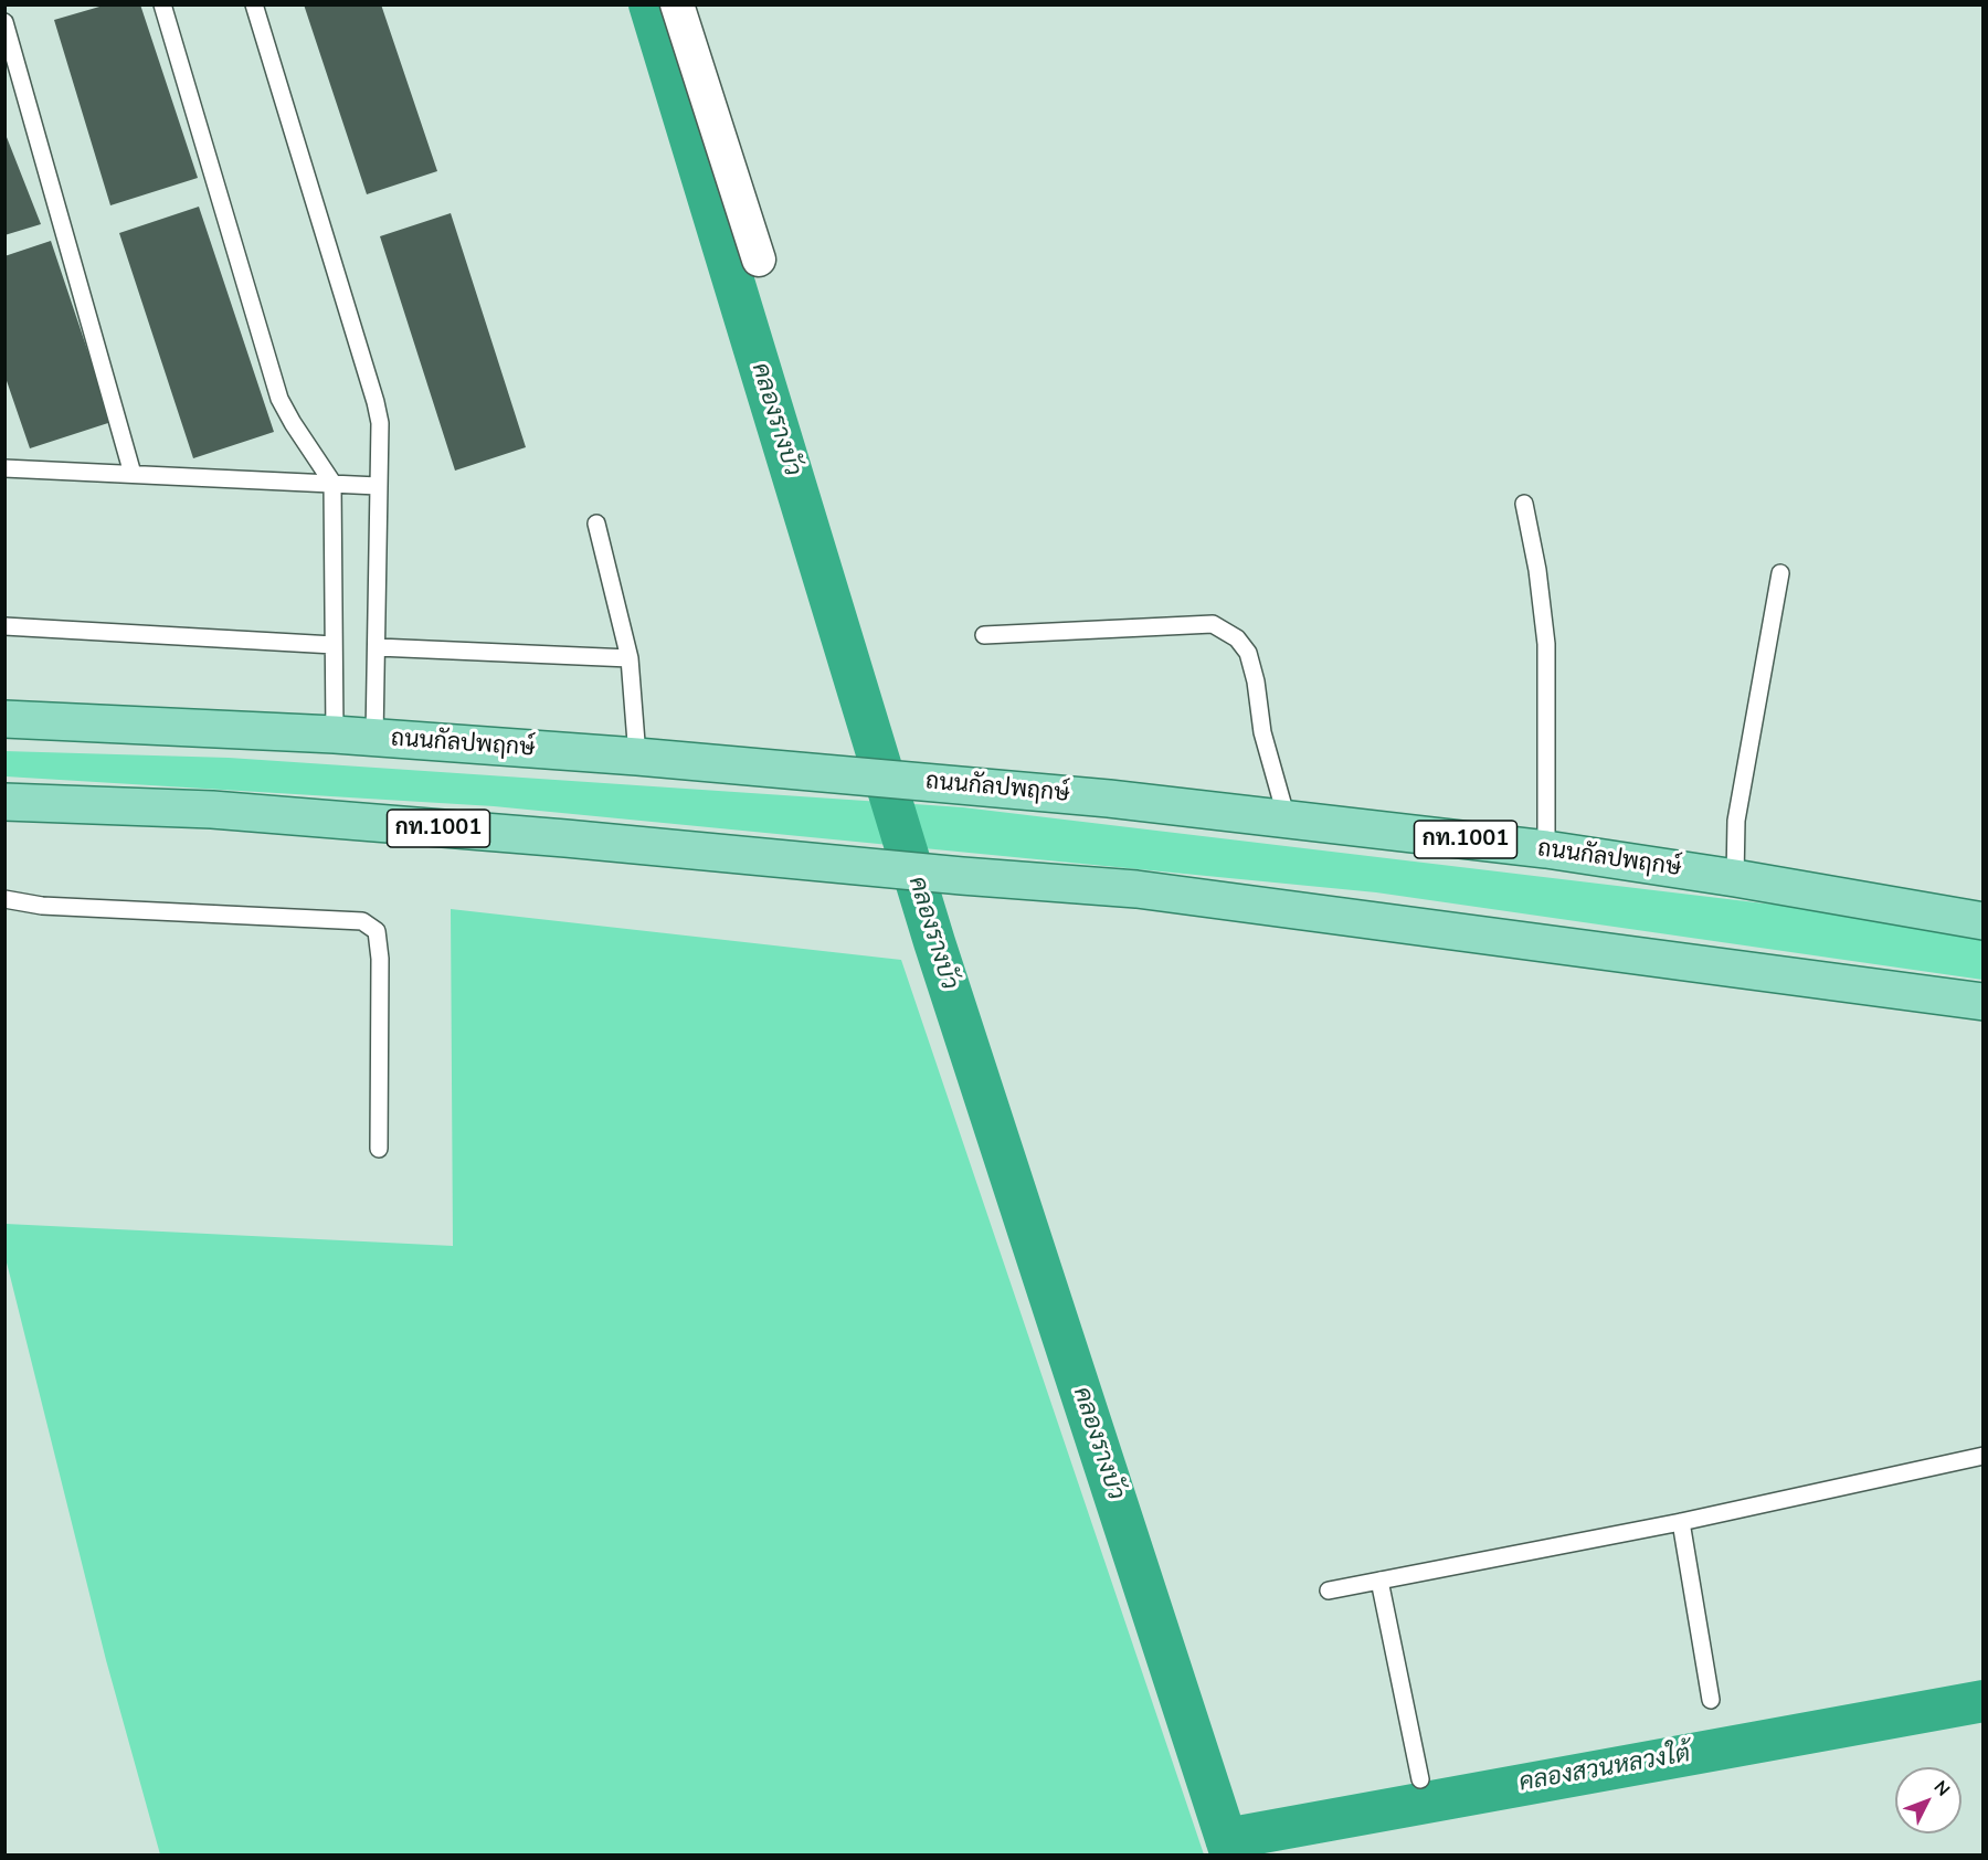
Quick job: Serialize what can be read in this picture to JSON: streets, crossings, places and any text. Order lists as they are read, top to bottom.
{
  "streets": {
    "main road": ["ถนนกัลปพฤกษ์", "กท.1001"]
  },
  "water": ["คลองรางบัว", "คลองสวนหลวงใต้"],
  "north": "top right"
}
